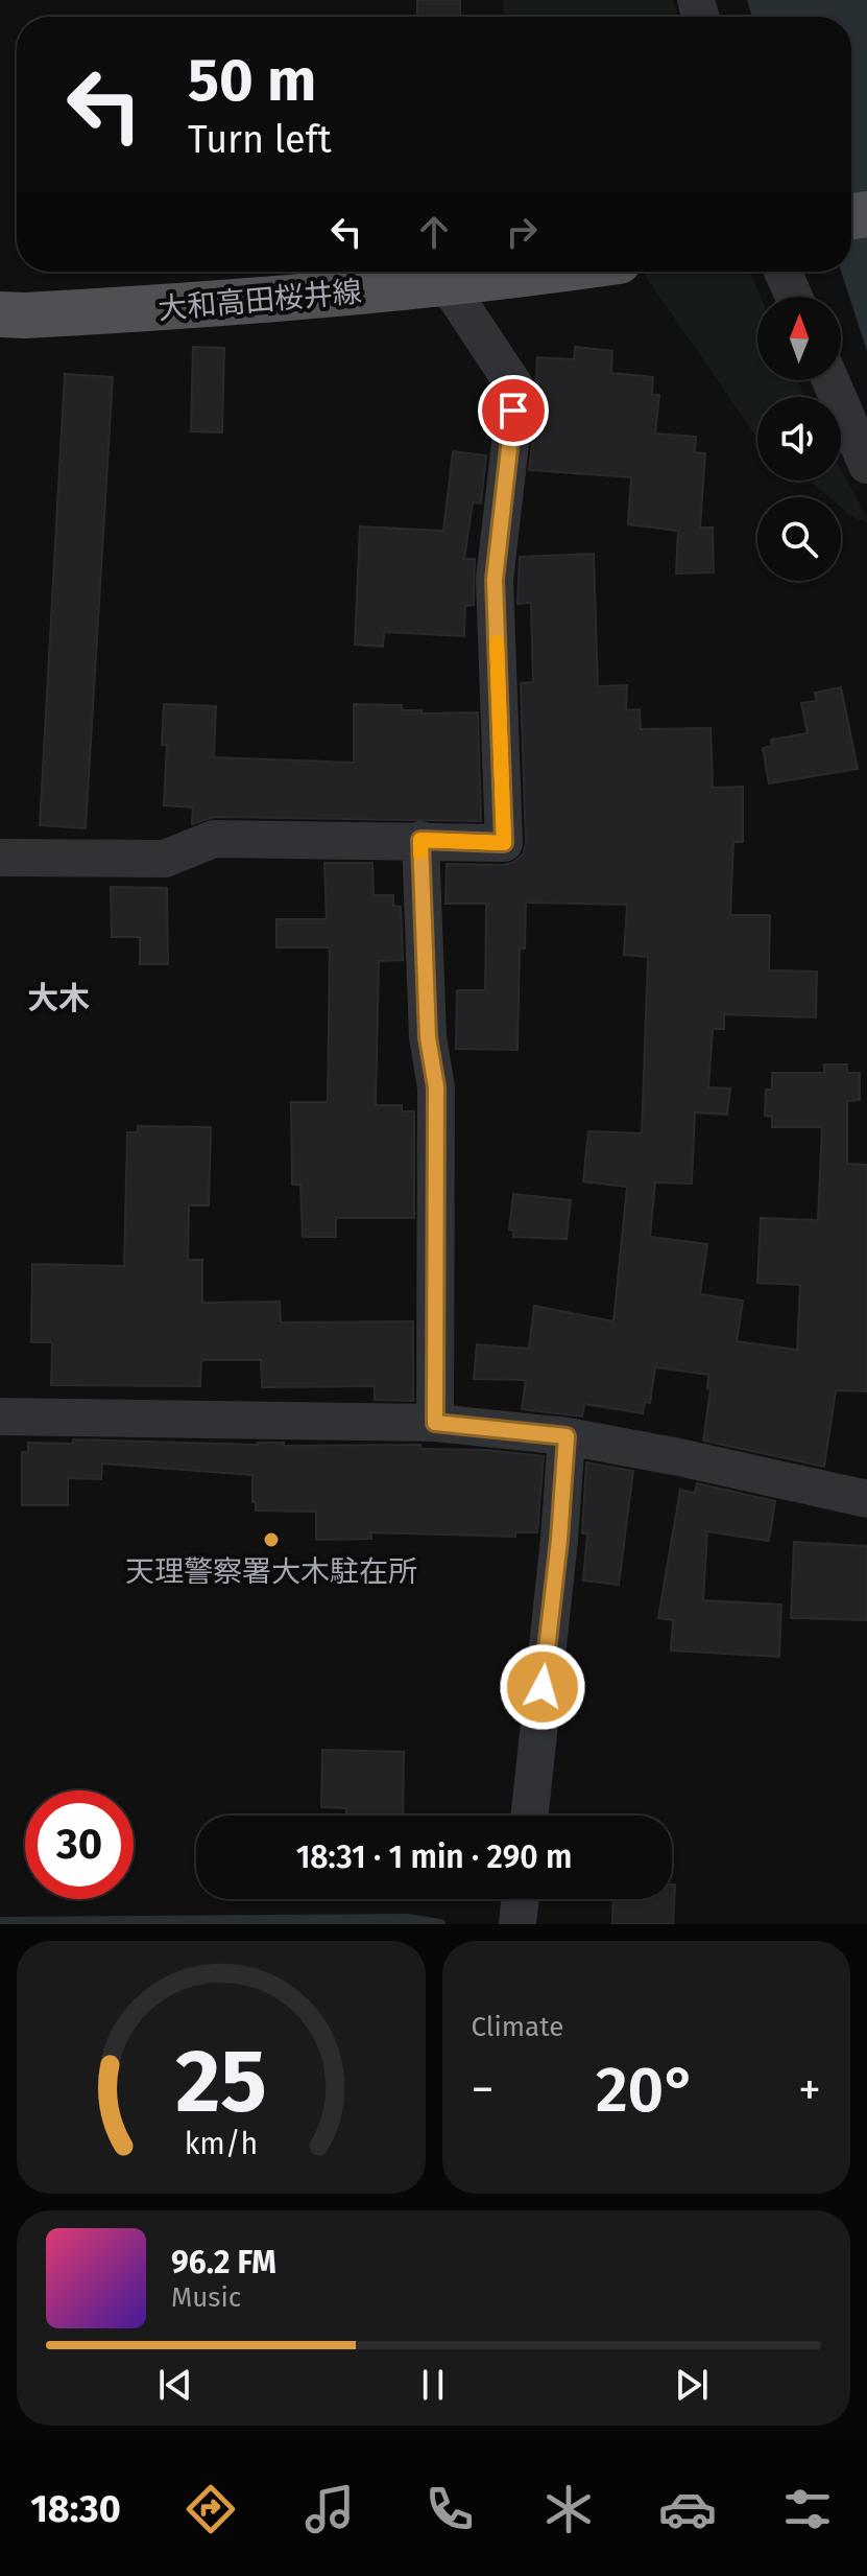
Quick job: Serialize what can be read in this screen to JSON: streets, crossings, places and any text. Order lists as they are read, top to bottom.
{
  "streets": {
    "main road": ["大和高田桜井線"]
  },
  "districts": ["大木"],
  "places": ["天理警察署大木駐在所"],
  "north": "top",
  "page": {
    "turn": ["50 m", "Turn left"],
    "limit": "30",
    "trip": "18:31 · 1 min · 290 m",
    "tile": "Climate",
    "heat": ["−", "20°", "+"],
    "song": ["96.2 FM", "Music"],
    "tabs": "18:30",
    "gauge": ["25", "km/h"]
  }
}
